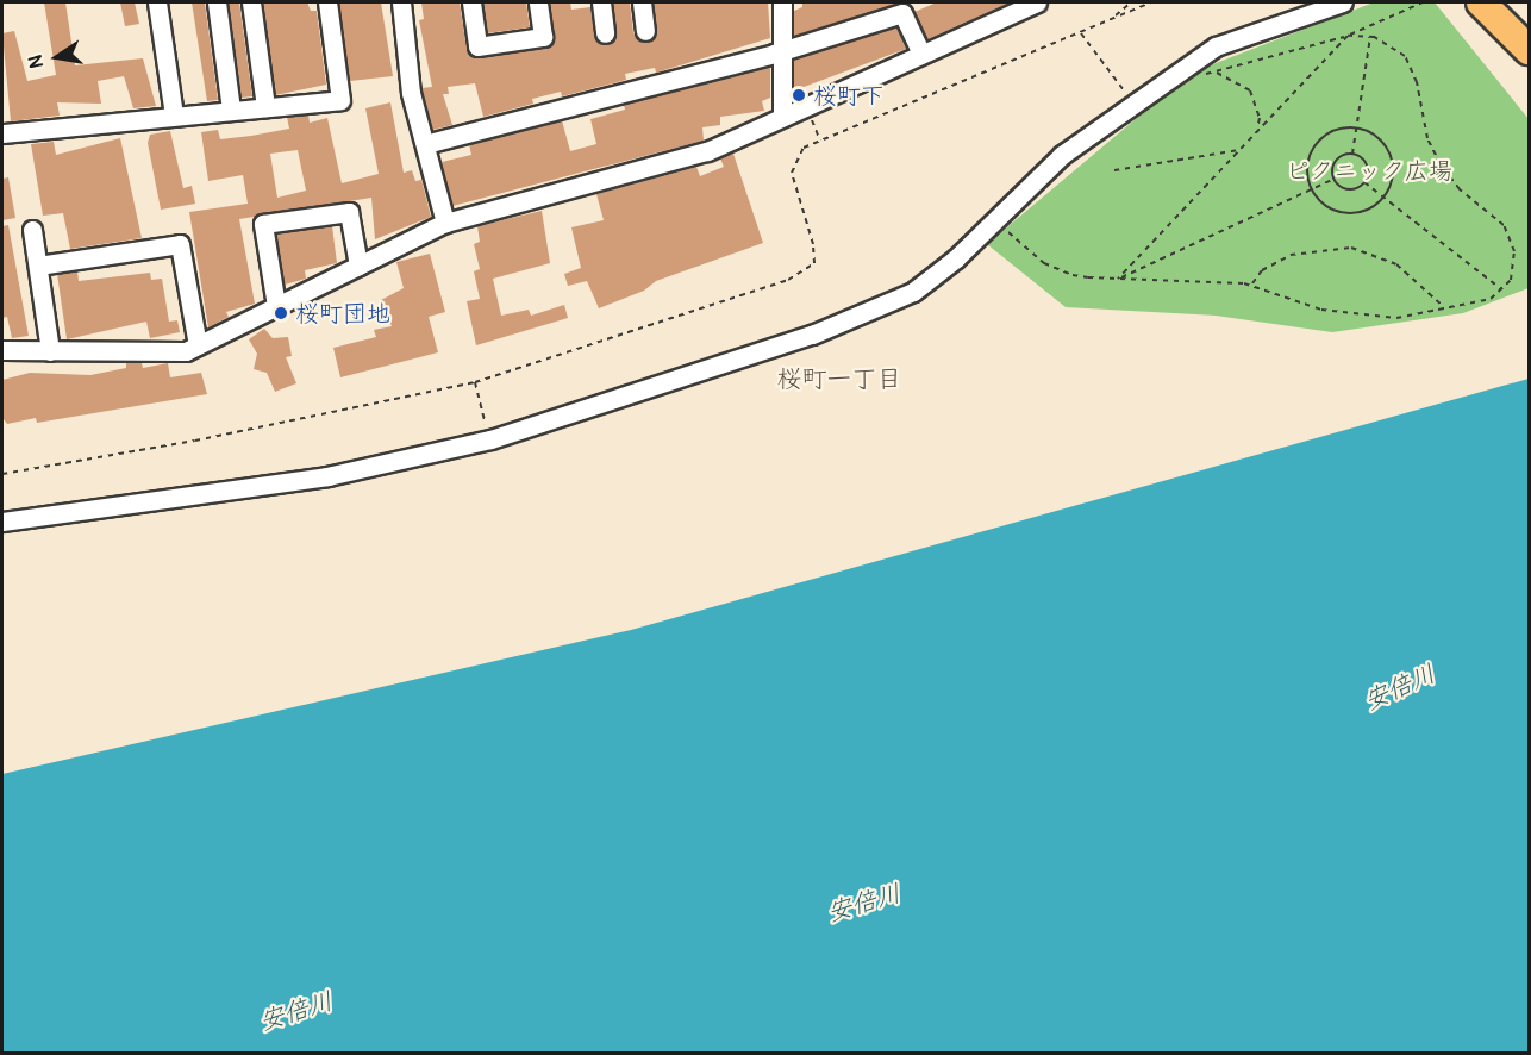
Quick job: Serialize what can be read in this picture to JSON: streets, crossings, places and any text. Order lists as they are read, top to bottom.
{
  "districts": ["桜町一丁目"],
  "water": ["安倍川"],
  "parks": ["ピクニック広場"],
  "places": ["桜町下", "桜町団地"],
  "north": "left"
}
